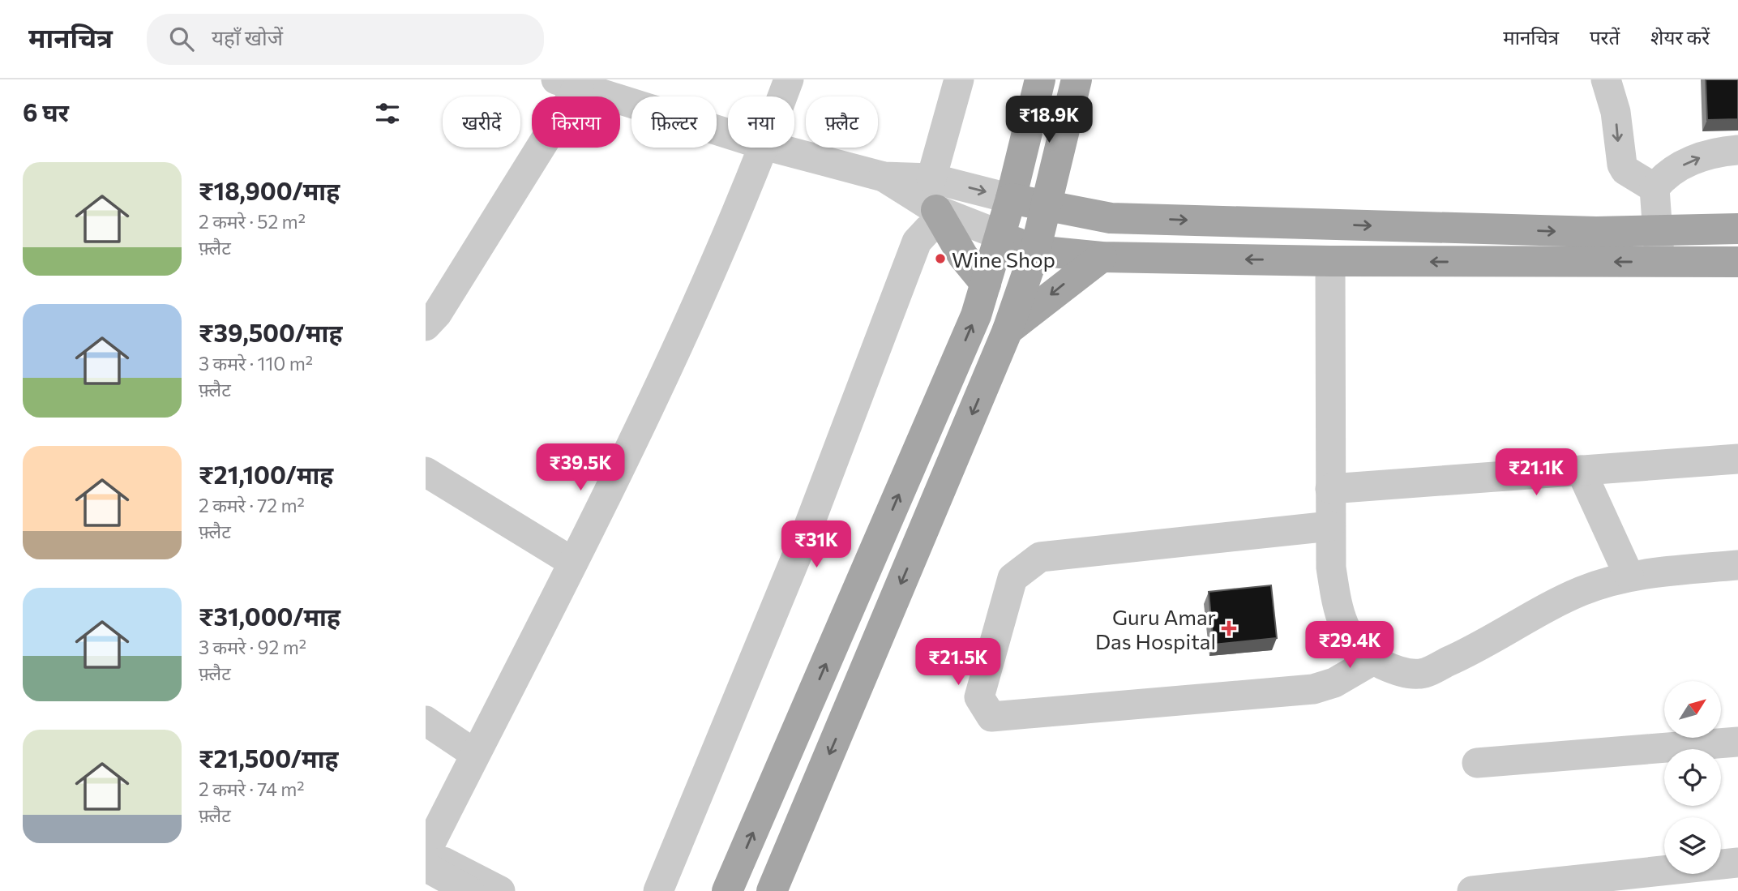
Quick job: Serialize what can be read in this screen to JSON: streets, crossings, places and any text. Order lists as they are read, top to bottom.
{
  "places": {
    "other": ["Wine Shop"],
    "health": ["Guru Amar Das Hospital"]
  },
  "north": "top right",
  "page": {
    "header": "मानचित्र",
    "search": "यहाँ खोजें",
    "nav": ["मानचित्र", "परतें", "शेयर करें"],
    "heading": "6 घर",
    "price": [
      "₹18.9K",
      "₹39.5K",
      "₹21.1K",
      "₹31K",
      "₹29.4K",
      "₹21.5K"
    ],
    "chip": [
      "खरीदें",
      "किराया",
      "फ़िल्टर",
      "नया",
      "फ़्लैट"
    ],
    "list": [
      {
        "name": "₹18,900/माह",
        "note": "2 कमरे · 52 m² · फ़्लैट"
      },
      {
        "name": "₹39,500/माह",
        "note": "3 कमरे · 110 m² · फ़्लैट"
      },
      {
        "name": "₹21,100/माह",
        "note": "2 कमरे · 72 m² · फ़्लैट"
      },
      {
        "name": "₹31,000/माह",
        "note": "3 कमरे · 92 m² · फ़्लैट"
      },
      {
        "name": "₹21,500/माह",
        "note": "2 कमरे · 74 m² · फ़्लैट"
      }
    ]
  }
}
